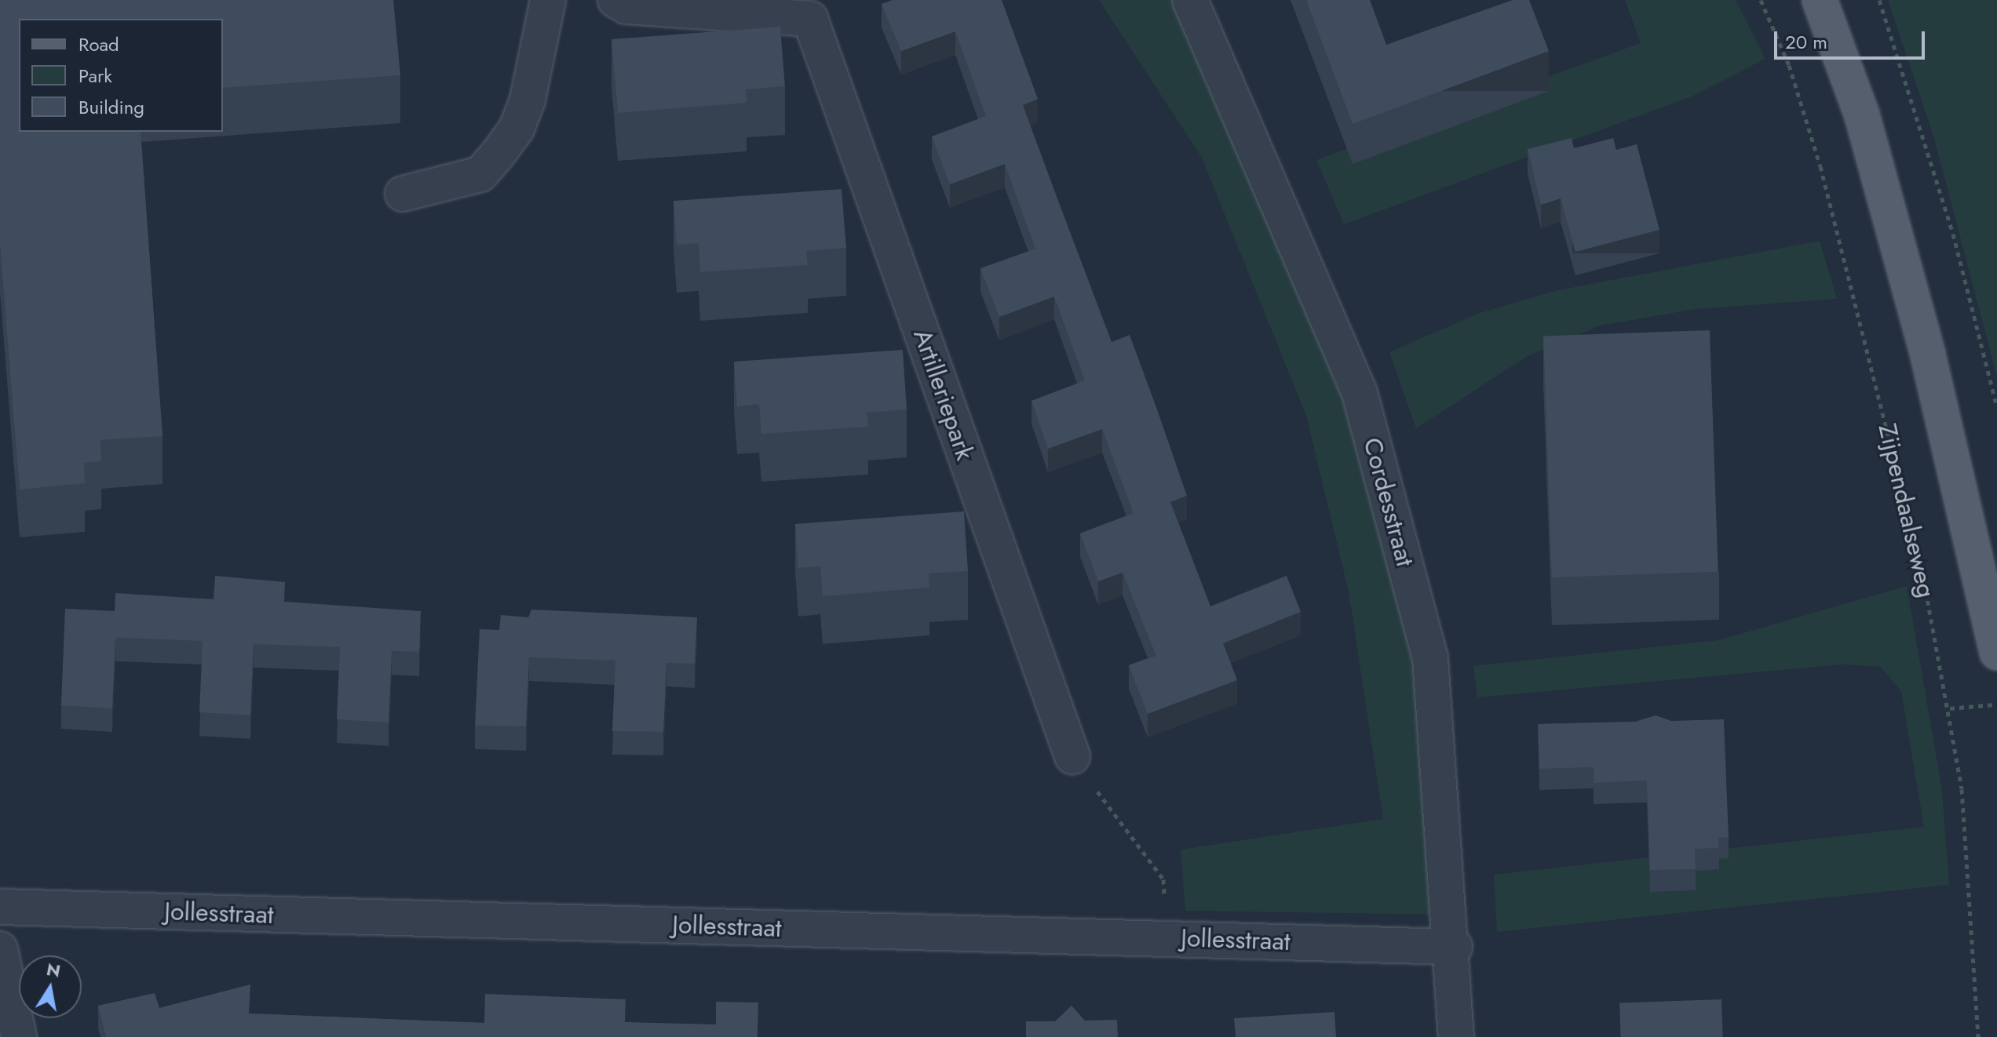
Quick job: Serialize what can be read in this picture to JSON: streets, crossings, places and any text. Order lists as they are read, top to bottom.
{
  "streets": {
    "street": ["Artilleriepark", "Cordesstraat", "Jollesstraat"],
    "path": ["Zijpendaalseweg"]
  },
  "crossings": [
    ["Cordesstraat", "Jollesstraat"]
  ],
  "legend": ["Road", "Park", "Building"],
  "scale_bar": "20 m",
  "north": "top"
}
